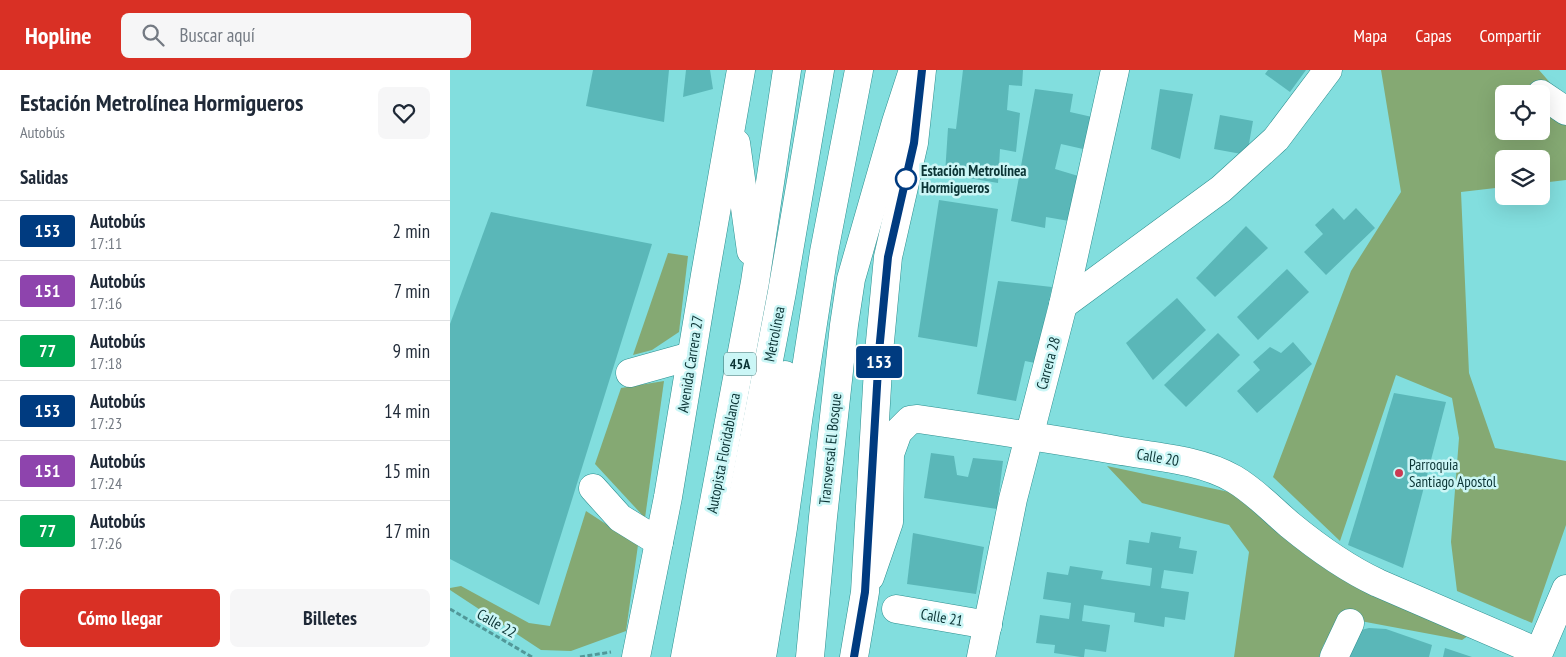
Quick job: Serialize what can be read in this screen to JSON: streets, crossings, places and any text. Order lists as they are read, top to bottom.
{
  "streets": {
    "main road": [
      "Metrolínea",
      "Carrera 28",
      "Avenida Carrera 27",
      "45A",
      "Transversal El Bosque",
      "Autopista Floridablanca",
      "Calle 20",
      "Calle 21"
    ],
    "path": ["Calle 22"]
  },
  "crossings": [
    ["Carrera 28", "Calle 20"],
    ["Carrera 28", "Calle 21"]
  ],
  "places": ["Estación Metrolínea Hormigueros", "Parroquia Santiago Apostol"],
  "lines": ["bus line 153"],
  "page": {
    "header": "Hopline",
    "search": "Buscar aquí",
    "nav": ["Mapa", "Capas", "Compartir"],
    "heading": [
      ["Estación Metrolínea Hormigueros", "Autobús"],
      "Salidas"
    ],
    "on_map": "153",
    "list": [
      {
        "mark": "153",
        "name": "Autobús",
        "note": "17:11",
        "value": "2 min"
      },
      {
        "mark": "151",
        "name": "Autobús",
        "note": "17:16",
        "value": "7 min"
      },
      {
        "mark": "77",
        "name": "Autobús",
        "note": "17:18",
        "value": "9 min"
      },
      {
        "mark": "153",
        "name": "Autobús",
        "note": "17:23",
        "value": "14 min"
      },
      {
        "mark": "151",
        "name": "Autobús",
        "note": "17:24",
        "value": "15 min"
      },
      {
        "mark": "77",
        "name": "Autobús",
        "note": "17:26",
        "value": "17 min"
      }
    ],
    "buttons": ["Cómo llegar", "Billetes"]
  }
}
